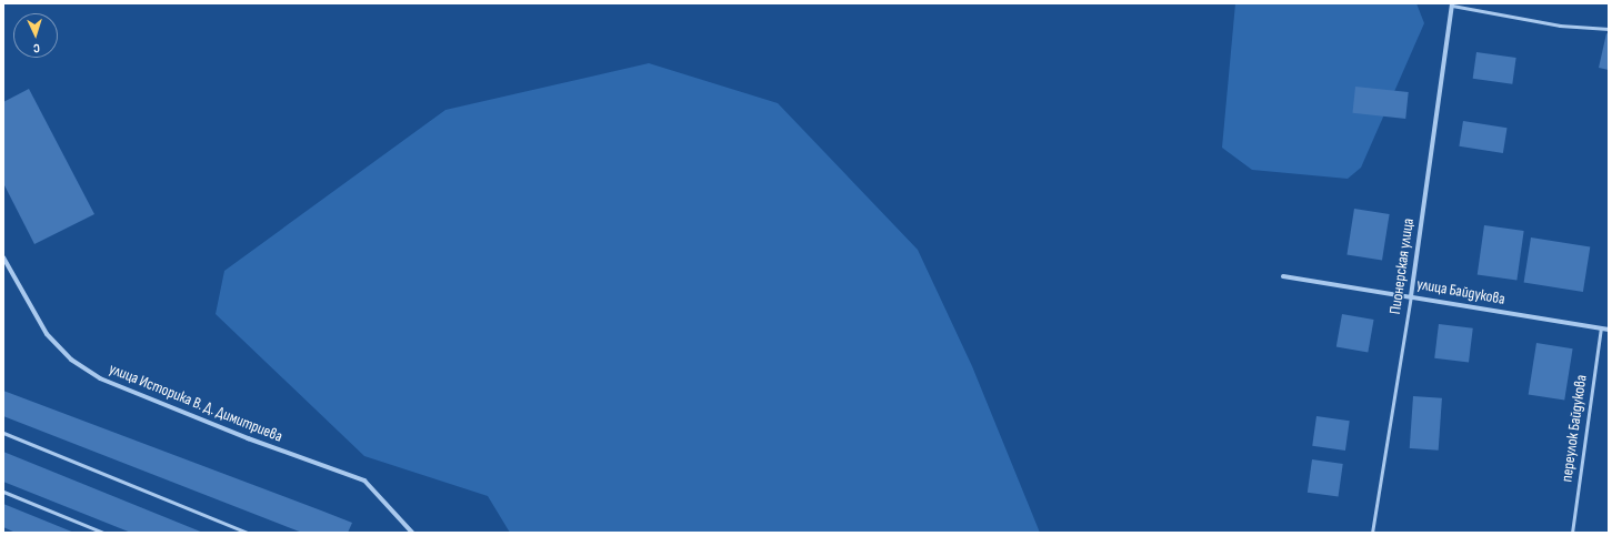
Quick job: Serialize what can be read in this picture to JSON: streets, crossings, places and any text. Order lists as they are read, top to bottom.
{
  "streets": {
    "street": ["Пионерская улица", "улица Байдукова", "улица Историка В. Д. Димитриева"],
    "lane": ["переулок Байдукова"]
  },
  "crossings": [
    ["Пионерская улица", "улица Байдукова"],
    ["улица Байдукова", "переулок Байдукова"]
  ],
  "north": "bottom"
}
